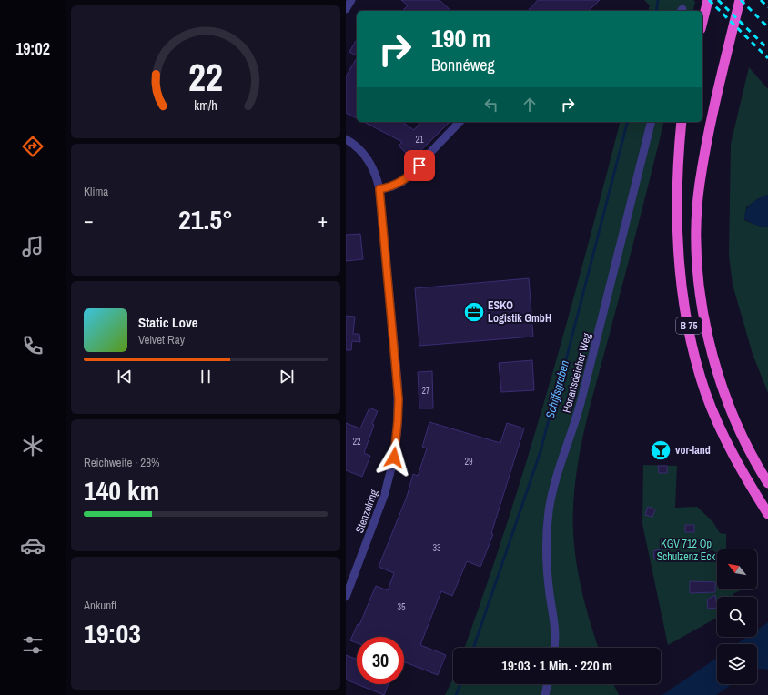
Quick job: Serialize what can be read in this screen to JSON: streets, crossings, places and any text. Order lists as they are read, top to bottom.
{
  "streets": {
    "highway": ["B 75"],
    "street": ["Honartsdeicher Weg", "Stenzelring"]
  },
  "water": ["Schiffsgraben"],
  "parks": ["KGV 712 Op Schulzenz Eck"],
  "places": {
    "office": ["ESKO Logistik GmbH"],
    "bar": ["vor-land"]
  },
  "house_numbers": [
    "21",
    "27",
    "22",
    "29",
    "33",
    "35"
  ],
  "north": "top left",
  "page": {
    "tabs": "19:02",
    "turn": ["190 m", "Bonnéweg"],
    "tile": [
      "Klima",
      ["Reichweite · 28%", "140 km"],
      ["Ankunft", "19:03"]
    ],
    "heat": ["−", "21.5°", "+"],
    "song": ["Static Love", "Velvet Ray"],
    "limit": "30",
    "trip": "19:03 · 1 Min. · 220 m",
    "gauge": ["22", "km/h"]
  }
}
